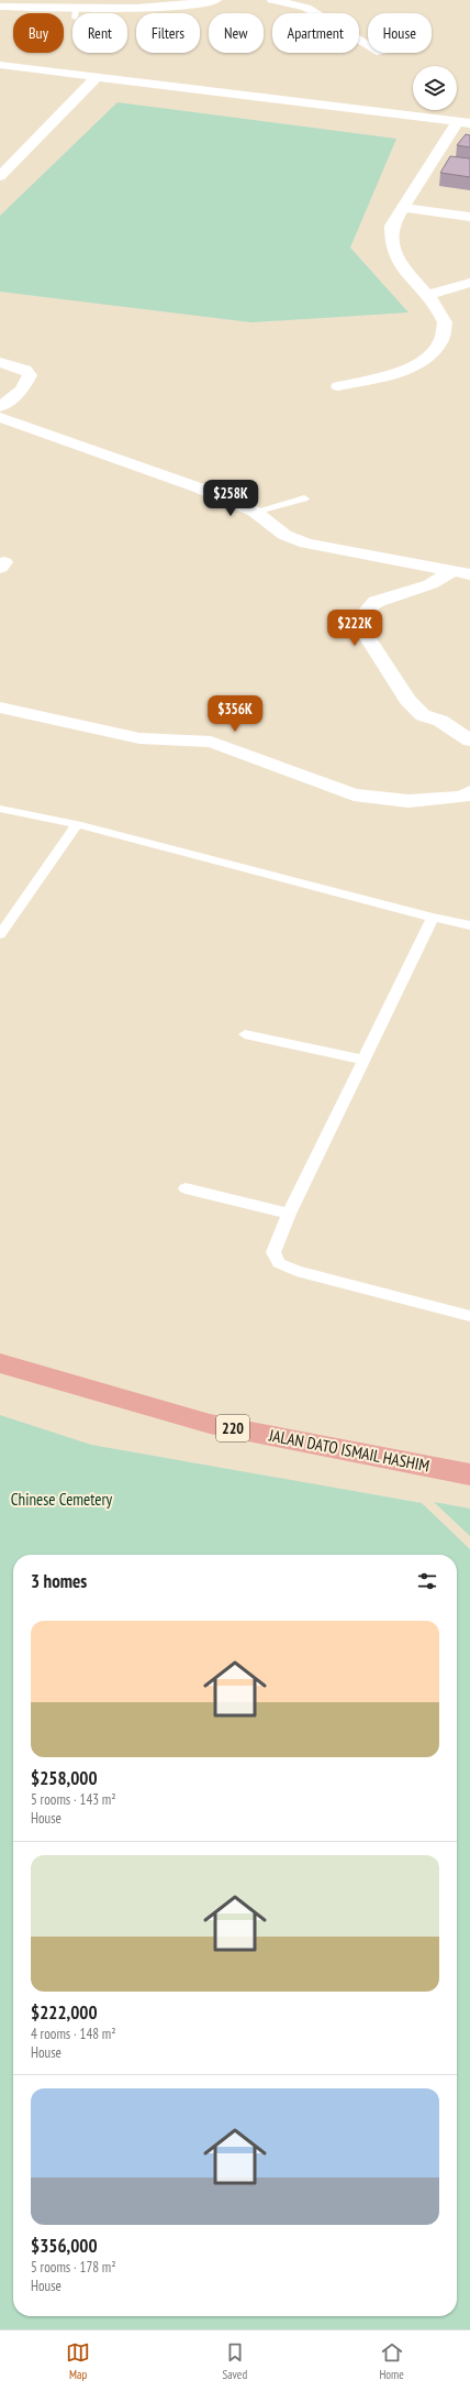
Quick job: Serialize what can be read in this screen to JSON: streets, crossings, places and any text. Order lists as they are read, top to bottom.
{
  "streets": {
    "main road": ["220", "JALAN DATO ISMAIL HASHIM"]
  },
  "parks": ["Chinese Cemetery"],
  "page": {
    "chip": [
      "Buy",
      "Rent",
      "Filters",
      "New",
      "Apartment",
      "House"
    ],
    "price": ["$258K", "$222K", "$356K"],
    "heading": "3 homes",
    "list": [
      {
        "name": "$258,000",
        "note": "5 rooms · 143 m² · House"
      },
      {
        "name": "$222,000",
        "note": "4 rooms · 148 m² · House"
      },
      {
        "name": "$356,000",
        "note": "5 rooms · 178 m² · House"
      }
    ],
    "tabs": ["Map", "Saved", "Home"]
  }
}
